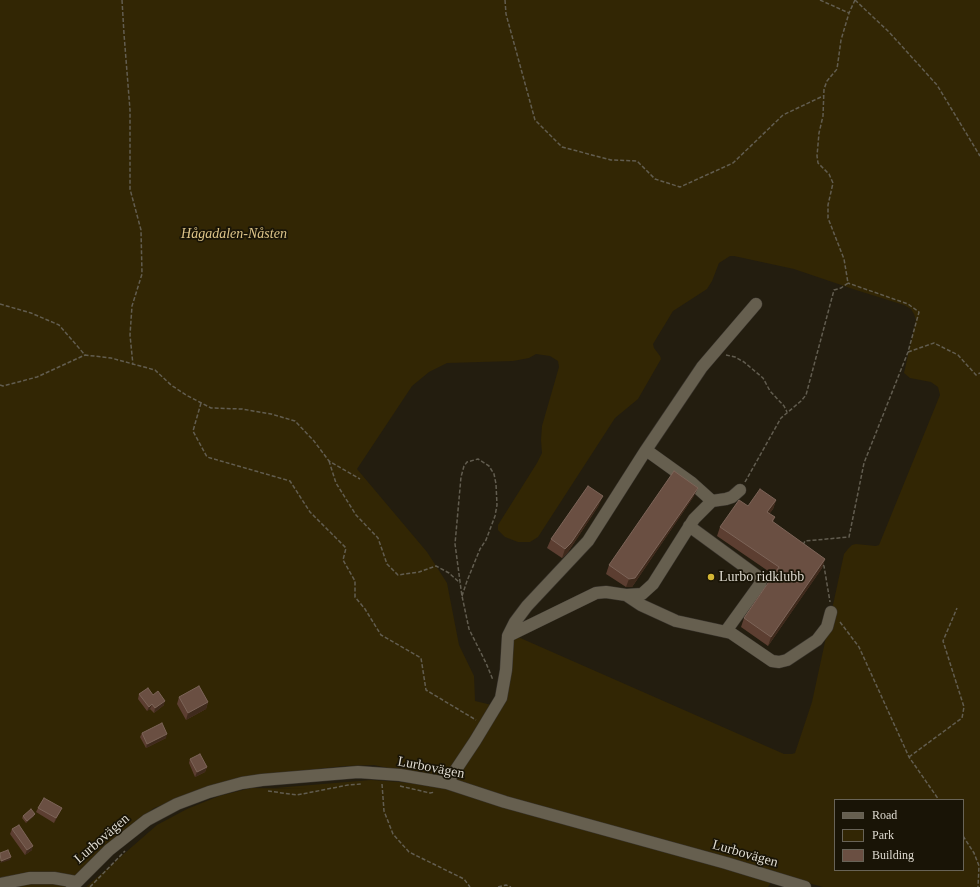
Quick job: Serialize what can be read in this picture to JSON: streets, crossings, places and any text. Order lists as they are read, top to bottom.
{
  "streets": {
    "street": ["Lurbovägen"]
  },
  "parks": ["Hågadalen-Nåsten"],
  "places": ["Lurbo ridklubb"],
  "legend": ["Road", "Park", "Building"]
}
